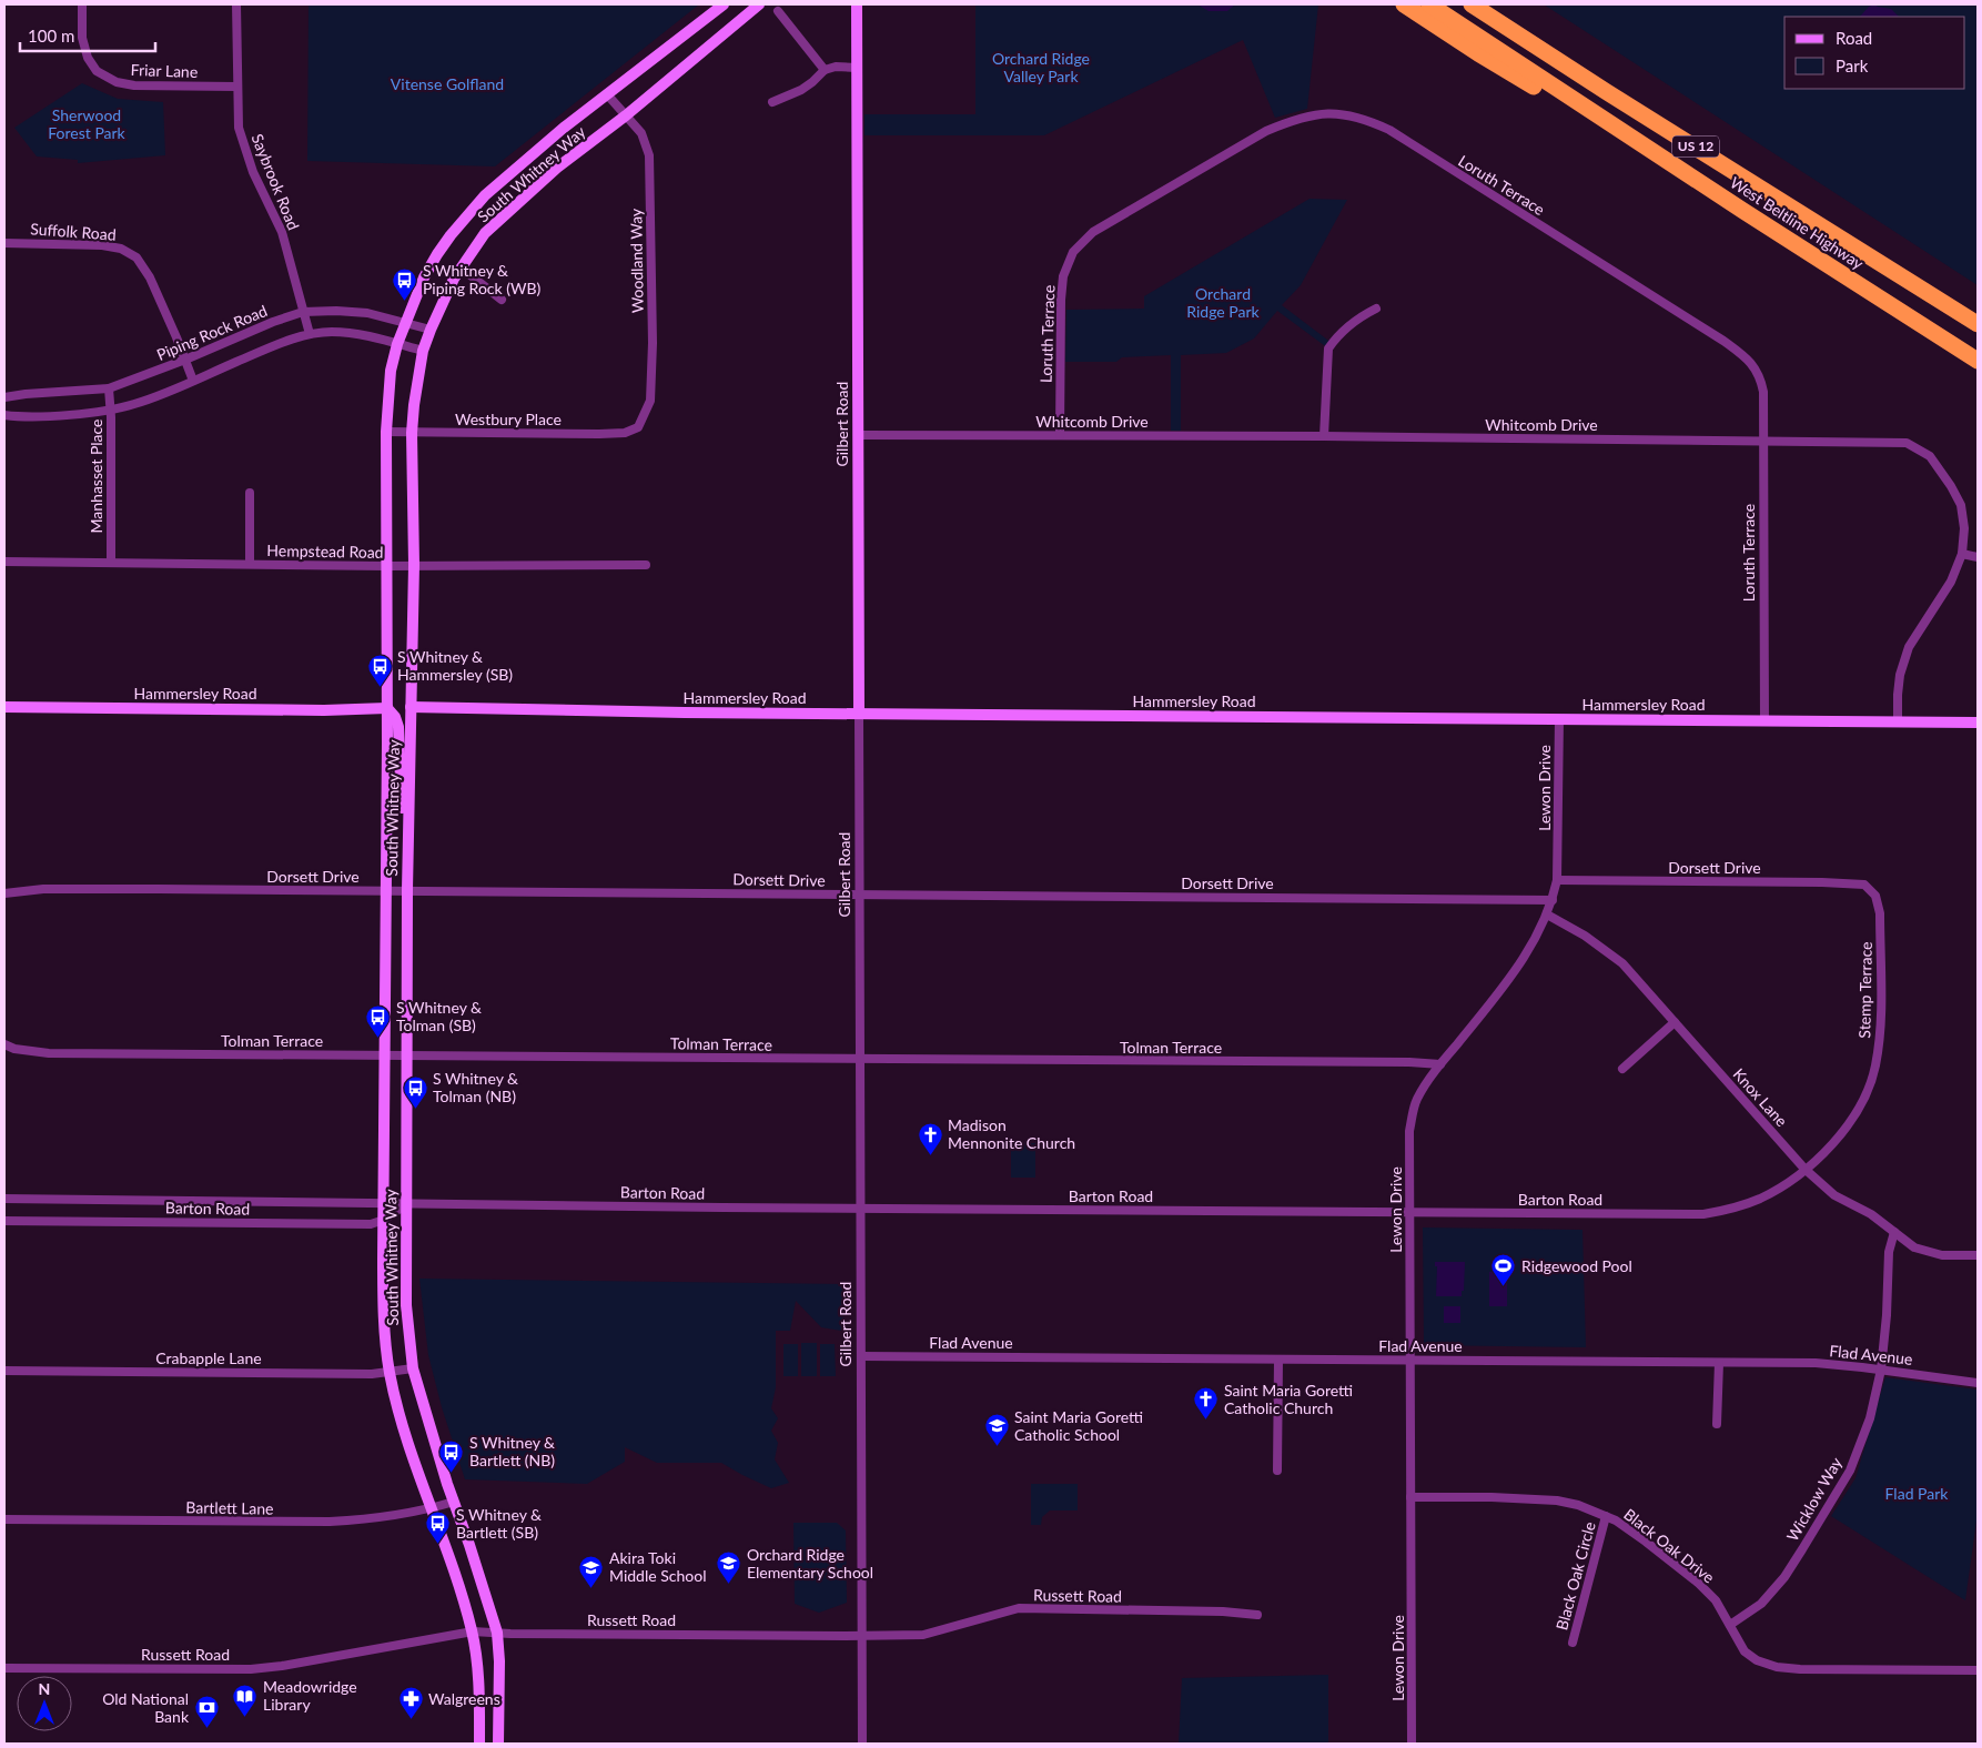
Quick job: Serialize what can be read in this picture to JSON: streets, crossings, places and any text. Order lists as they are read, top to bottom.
{
  "streets": {
    "highway": ["US 12", "West Beltline Highway"],
    "main road": ["South Whitney Way", "Gilbert Road", "Hammersley Road"],
    "street": [
      "Friar Lane",
      "Saybrook Road",
      "Loruth Terrace",
      "Suffolk Road",
      "Woodland Way",
      "Piping Rock Road",
      "Westbury Place",
      "Whitcomb Drive",
      "Manhasset Place",
      "Hempstead Road",
      "Lewon Drive",
      "Dorsett Drive",
      "Stemp Terrace",
      "Tolman Terrace",
      "Knox Lane",
      "Barton Road",
      "Flad Avenue",
      "Crabapple Lane",
      "Wicklow Way",
      "Bartlett Lane",
      "Black Oak Drive",
      "Black Oak Circle",
      "Russett Road"
    ]
  },
  "crossings": [
    ["Friar Lane", "Saybrook Road"],
    ["South Whitney Way", "Woodland Way"],
    ["South Whitney Way", "Piping Rock Road"],
    ["South Whitney Way", "Westbury Place"],
    ["South Whitney Way", "Hempstead Road"],
    ["South Whitney Way", "Hammersley Road"],
    ["South Whitney Way", "Dorsett Drive"],
    ["South Whitney Way", "Tolman Terrace"],
    ["South Whitney Way", "Barton Road"],
    ["South Whitney Way", "Crabapple Lane"],
    ["South Whitney Way", "Bartlett Lane"],
    ["South Whitney Way", "Russett Road"],
    ["Saybrook Road", "Piping Rock Road"],
    ["Loruth Terrace", "Whitcomb Drive"],
    ["Loruth Terrace", "Hammersley Road"],
    ["Suffolk Road", "Piping Rock Road"],
    ["Woodland Way", "Westbury Place"],
    ["Piping Rock Road", "Manhasset Place"],
    ["Whitcomb Drive", "Gilbert Road"],
    ["Whitcomb Drive", "Hammersley Road"],
    ["Gilbert Road", "Hammersley Road"],
    ["Gilbert Road", "Dorsett Drive"],
    ["Gilbert Road", "Tolman Terrace"],
    ["Gilbert Road", "Barton Road"],
    ["Gilbert Road", "Flad Avenue"],
    ["Gilbert Road", "Russett Road"],
    ["Manhasset Place", "Hempstead Road"],
    ["Hammersley Road", "Lewon Drive"],
    ["Lewon Drive", "Dorsett Drive"],
    ["Lewon Drive", "Tolman Terrace"],
    ["Lewon Drive", "Knox Lane"],
    ["Lewon Drive", "Barton Road"],
    ["Lewon Drive", "Flad Avenue"],
    ["Lewon Drive", "Black Oak Drive"],
    ["Dorsett Drive", "Stemp Terrace"],
    ["Stemp Terrace", "Knox Lane"],
    ["Stemp Terrace", "Barton Road"],
    ["Knox Lane", "Barton Road"],
    ["Knox Lane", "Wicklow Way"],
    ["Flad Avenue", "Wicklow Way"],
    ["Wicklow Way", "Black Oak Drive"],
    ["Black Oak Drive", "Black Oak Circle"]
  ],
  "parks": [
    "Orchard Ridge Valley Park",
    "Vitense Golfland",
    "Sherwood Forest Park",
    "Orchard Ridge Park",
    "Flad Park"
  ],
  "places": {
    "bus stop": [
      "S Whitney & Piping Rock (WB)",
      "S Whitney & Hammersley (SB)",
      "S Whitney & Tolman (SB)",
      "S Whitney & Tolman (NB)",
      "S Whitney & Bartlett (NB)",
      "S Whitney & Bartlett (SB)"
    ],
    "church": ["Madison Mennonite Church", "Saint Maria Goretti Catholic Church"],
    "sports": ["Ridgewood Pool"],
    "school or university": ["Saint Maria Goretti Catholic School", "Orchard Ridge Elementary School", "Akira Toki Middle School"],
    "library": ["Meadowridge Library"],
    "pharmacy": ["Walgreens"],
    "bank": ["Old National Bank"]
  },
  "legend": ["Road", "Park"],
  "scale_bar": "100 m",
  "north": "top"
}
